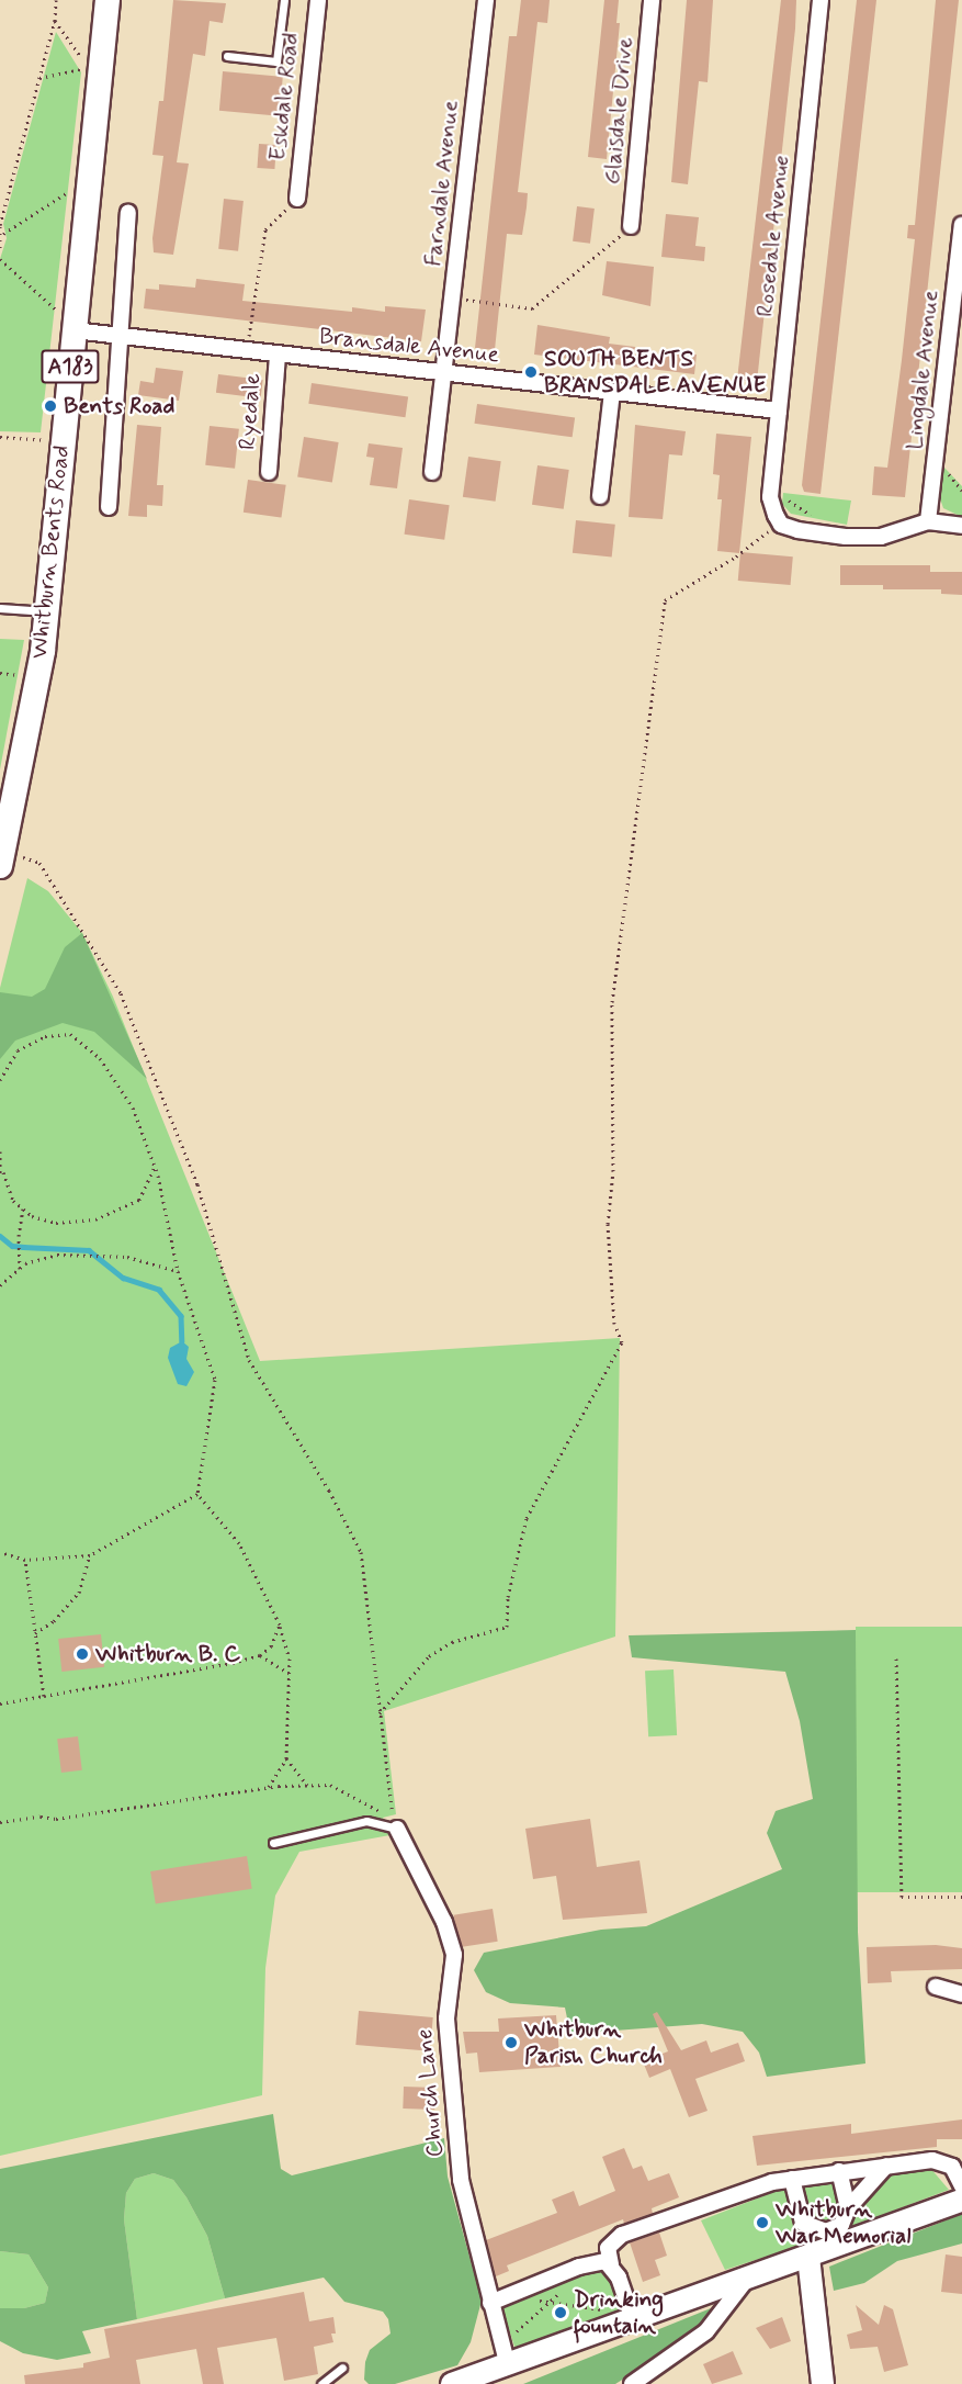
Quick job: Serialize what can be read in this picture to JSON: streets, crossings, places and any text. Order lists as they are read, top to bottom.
{
  "streets": {
    "main road": ["A183", "Whitburn Bents Road"],
    "street": [
      "Eskdale Road",
      "Glaisdale Drive",
      "Farndale Avenue",
      "Rosedale Avenue",
      "Bransdale Avenue",
      "Lingdale Avenue",
      "Ryedale",
      "Church Lane"
    ]
  },
  "crossings": [
    ["Farndale Avenue", "Bransdale Avenue"],
    ["Rosedale Avenue", "Bransdale Avenue"],
    ["Bransdale Avenue", "Ryedale"],
    ["Bransdale Avenue", "Whitburn Bents Road"]
  ],
  "places": [
    "SOUTH BENTS BRANSDALE AVENUE",
    "Bents Road",
    "Whitburn B. C",
    "Whitburn Parish Church",
    "Whitburn War Memorial",
    "Drinking fountain"
  ]
}
